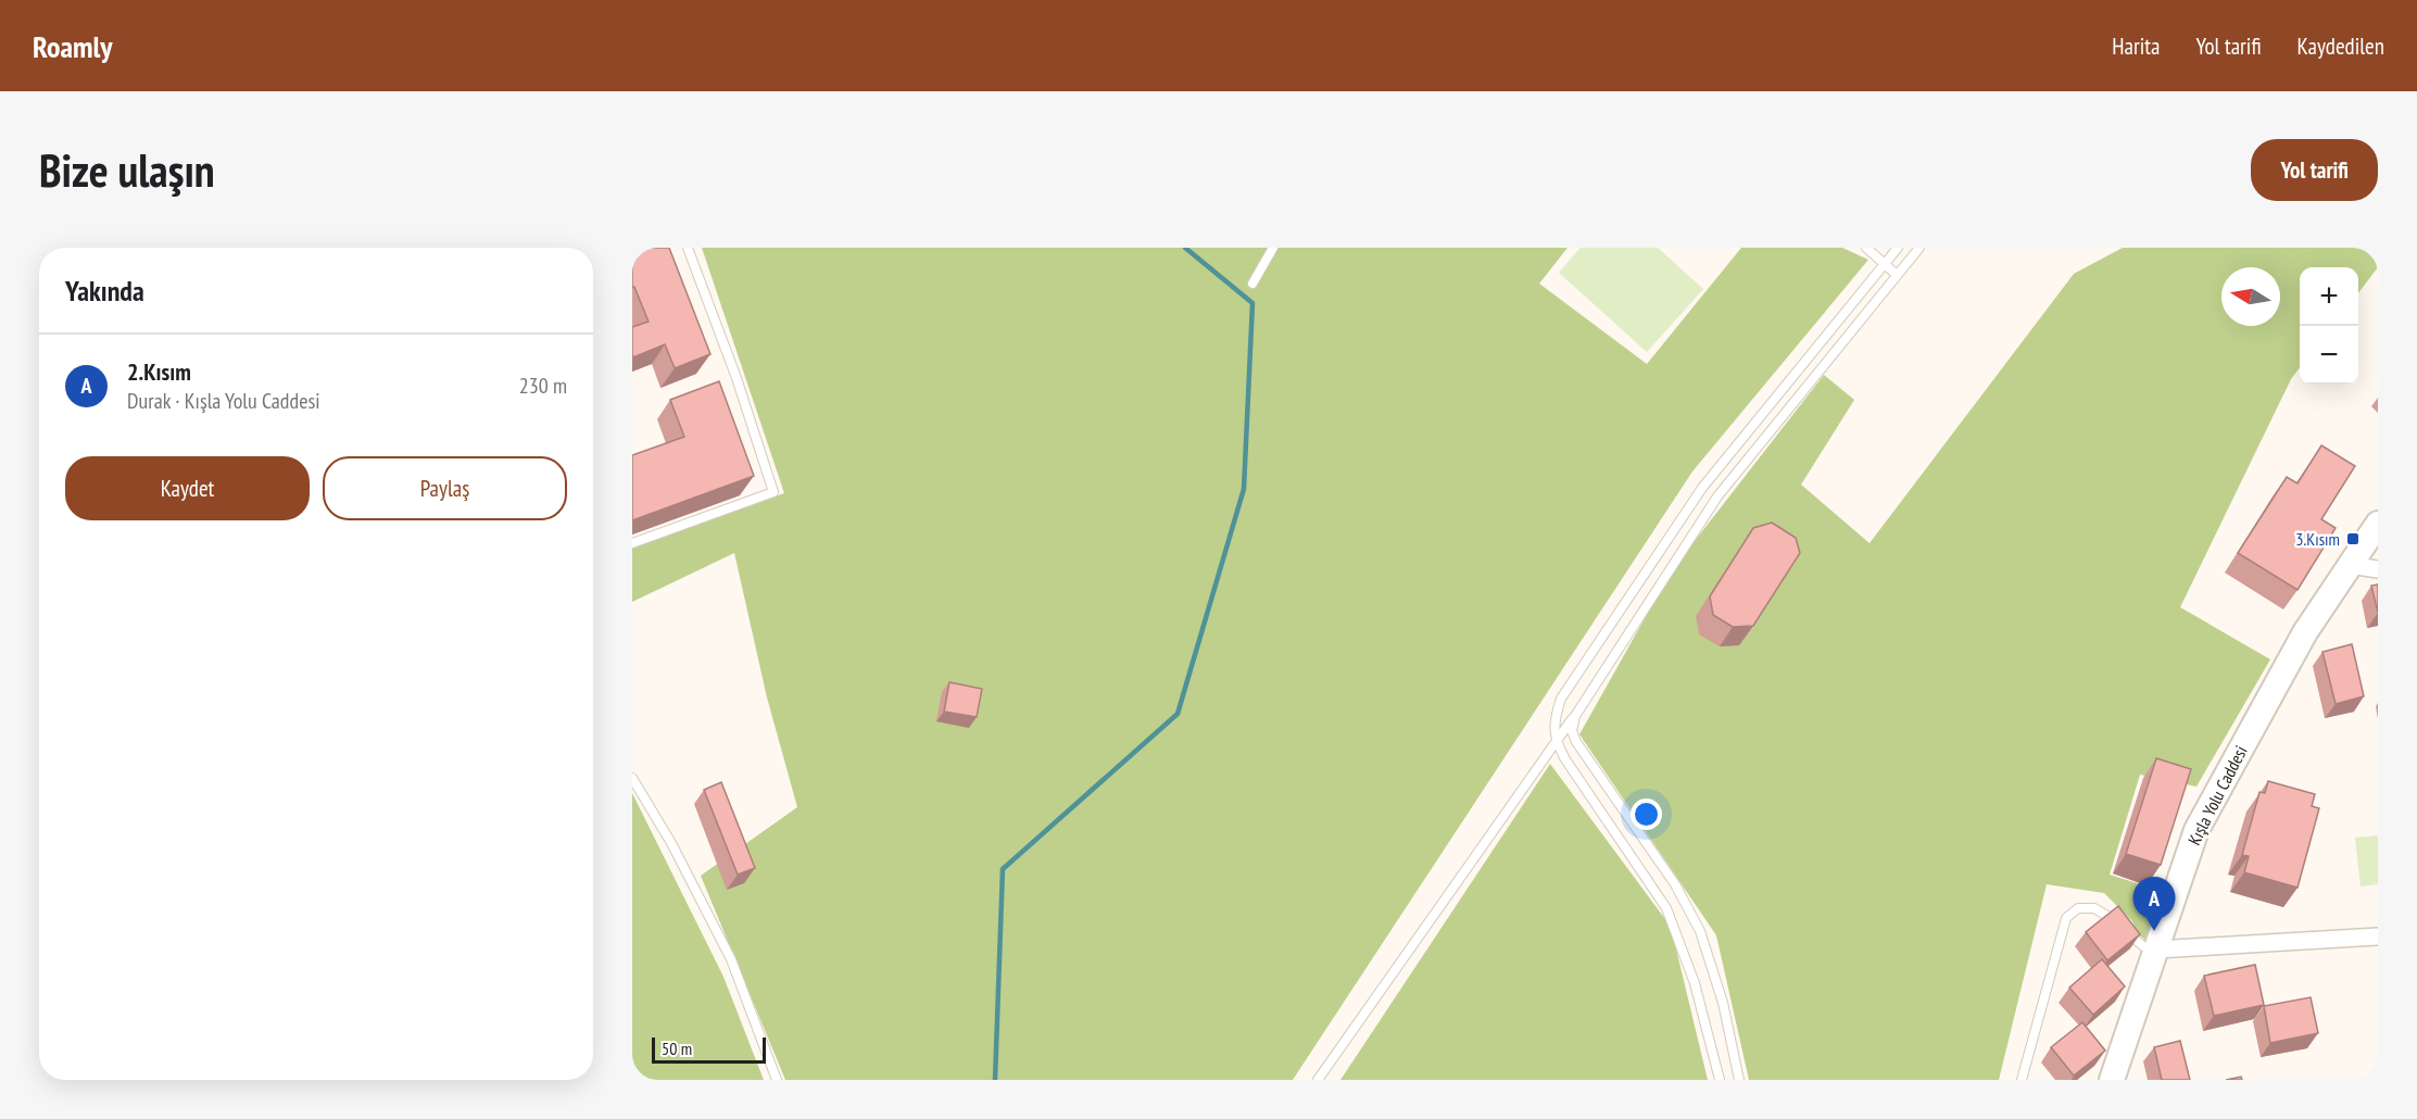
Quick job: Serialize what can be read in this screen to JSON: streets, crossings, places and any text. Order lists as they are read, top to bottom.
{
  "streets": {
    "street": ["Kışla Yolu Caddesi"]
  },
  "places": {
    "transit": ["3.Kısım"]
  },
  "scale_bar": "50 m",
  "north": "left",
  "page": {
    "header": "Roamly",
    "nav": ["Harita", "Yol tarifi", "Kaydedilen"],
    "buttons": [
      "Yol tarifi",
      ["Kaydet", "Paylaş"]
    ],
    "title": "Bize ulaşın",
    "heading": "Yakında",
    "map_buttons": ["+", "−"],
    "list": [
      {
        "mark": "A",
        "name": "2.Kısım",
        "note": "Durak · Kışla Yolu Caddesi",
        "value": "230 m"
      }
    ],
    "pins": "A",
    "scale": "50 m"
  }
}
